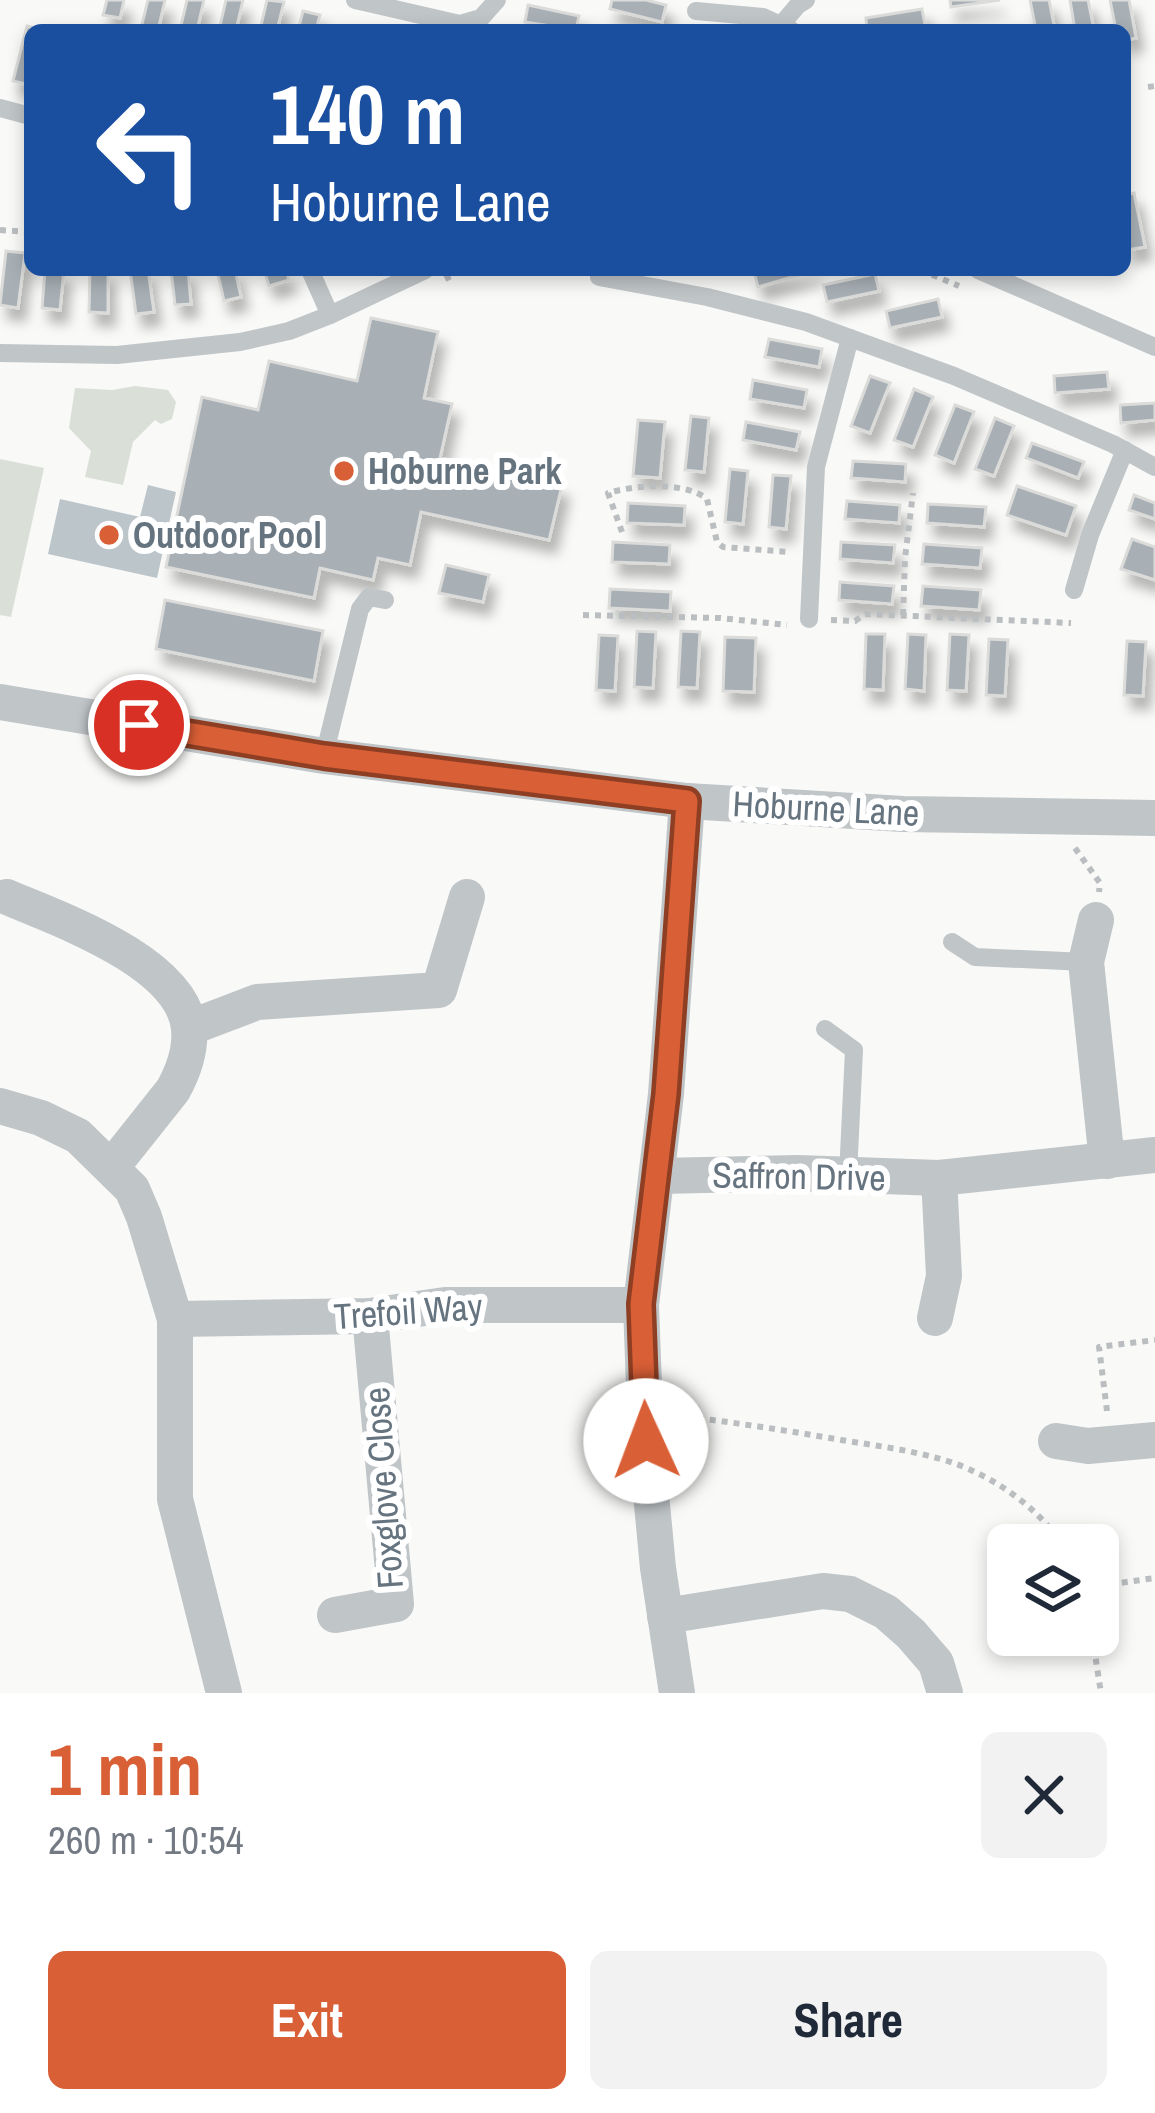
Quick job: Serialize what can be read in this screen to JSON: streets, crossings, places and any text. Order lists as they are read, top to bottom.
{
  "streets": {
    "street": [
      "Hoburne Lane",
      "Saffron Drive",
      "Trefoil Way",
      "Foxglove Close"
    ]
  },
  "crossings": [
    ["Trefoil Way", "Foxglove Close"]
  ],
  "places": ["Hoburne Park", "Outdoor Pool"],
  "page": {
    "turn": ["140 m", "Hoburne Lane"],
    "heading": ["1 min", "260 m · 10:54"],
    "buttons": ["Exit", "Share"]
  }
}
